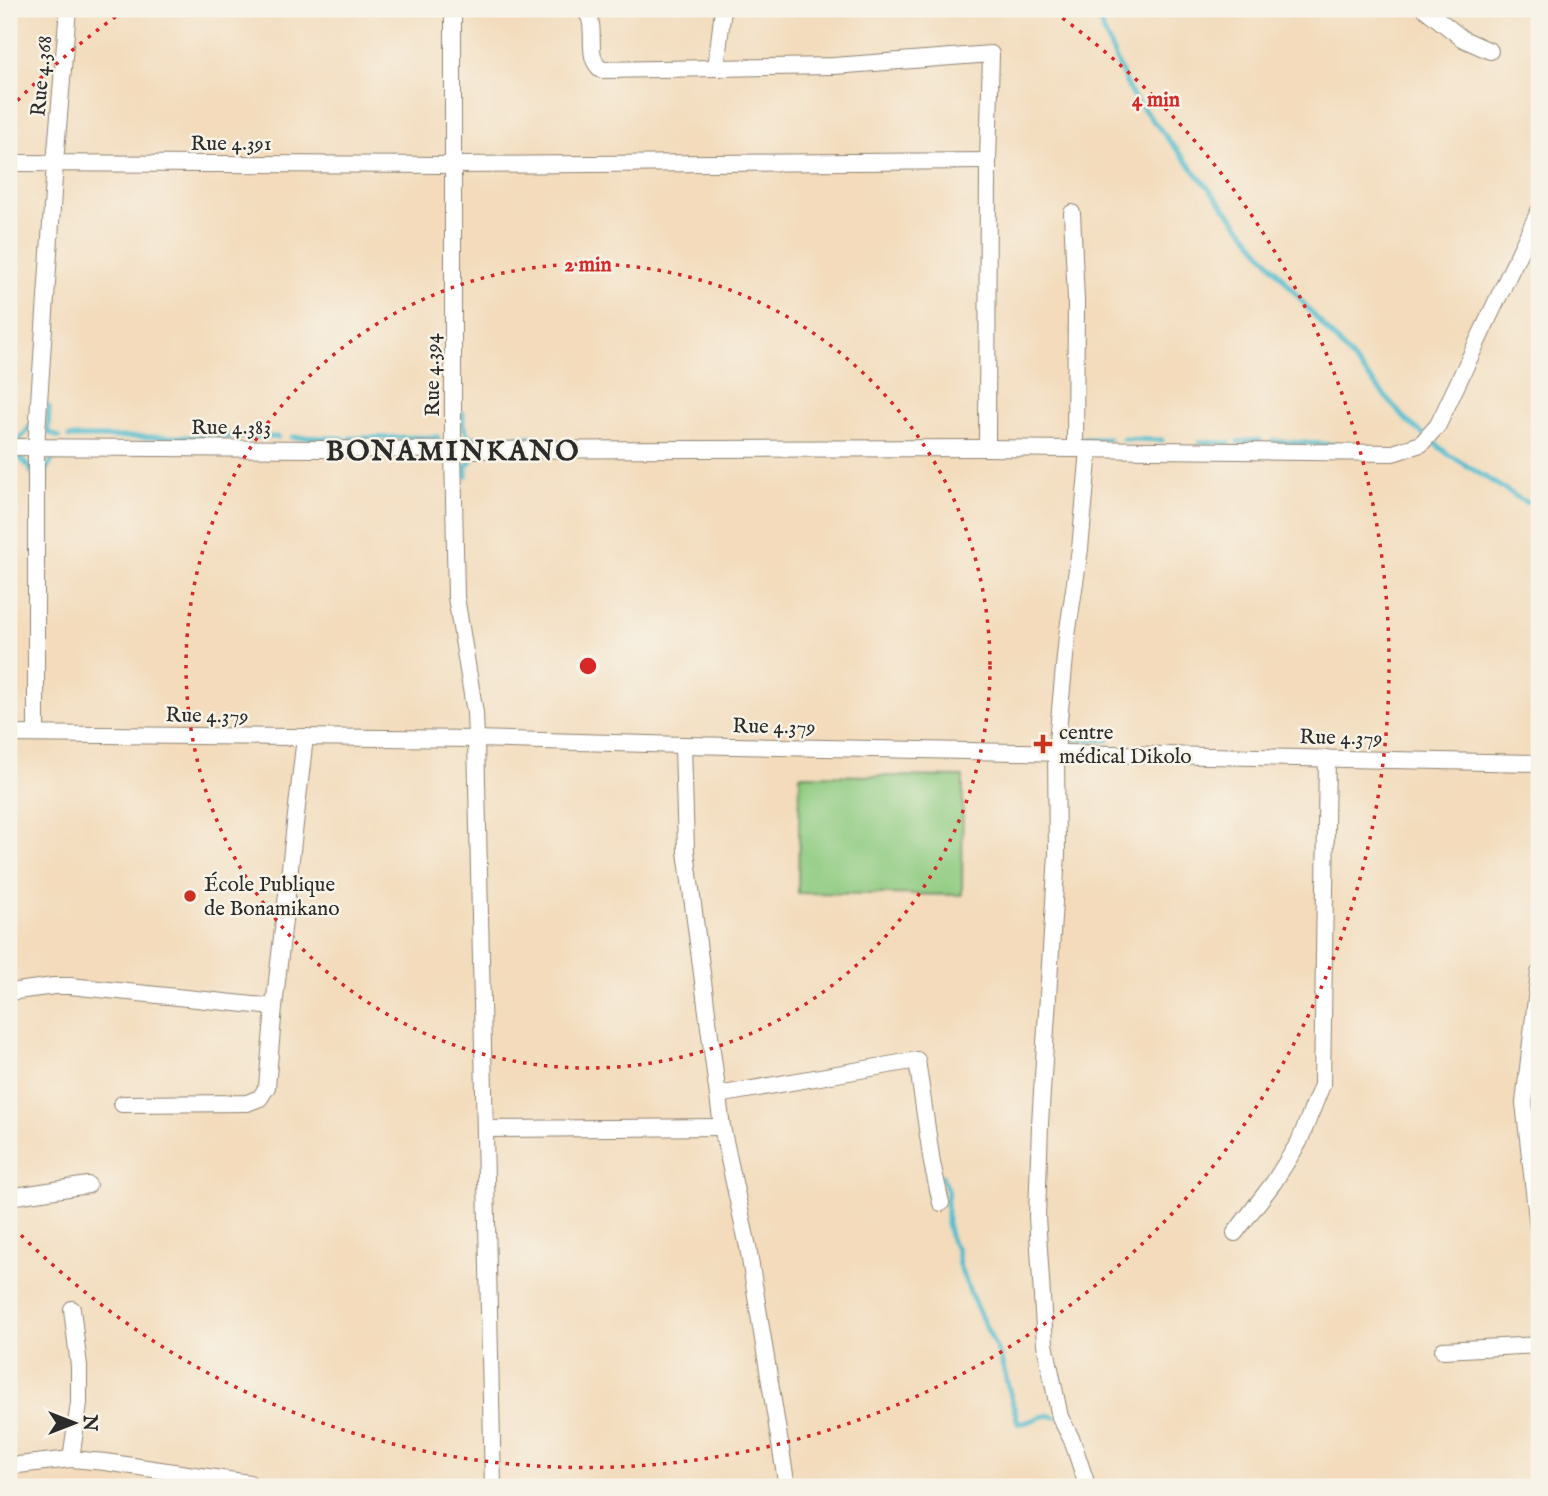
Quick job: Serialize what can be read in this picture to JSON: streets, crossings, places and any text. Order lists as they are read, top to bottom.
{
  "streets": {
    "street": [
      "Rue 4.368",
      "Rue 4.391",
      "Rue 4.394",
      "Rue 4.383",
      "Rue 4.379"
    ]
  },
  "crossings": [
    ["Rue 4.368", "Rue 4.391"],
    ["Rue 4.368", "Rue 4.383"],
    ["Rue 4.368", "Rue 4.379"],
    ["Rue 4.391", "Rue 4.394"],
    ["Rue 4.394", "Rue 4.383"],
    ["Rue 4.394", "Rue 4.379"]
  ],
  "districts": ["BONAMINKANO"],
  "places": {
    "health": ["centre médical Dikolo"],
    "other": ["École Publique de Bonamikano"]
  },
  "north": "right",
  "rings": ["4 min", "2 min"]
}
